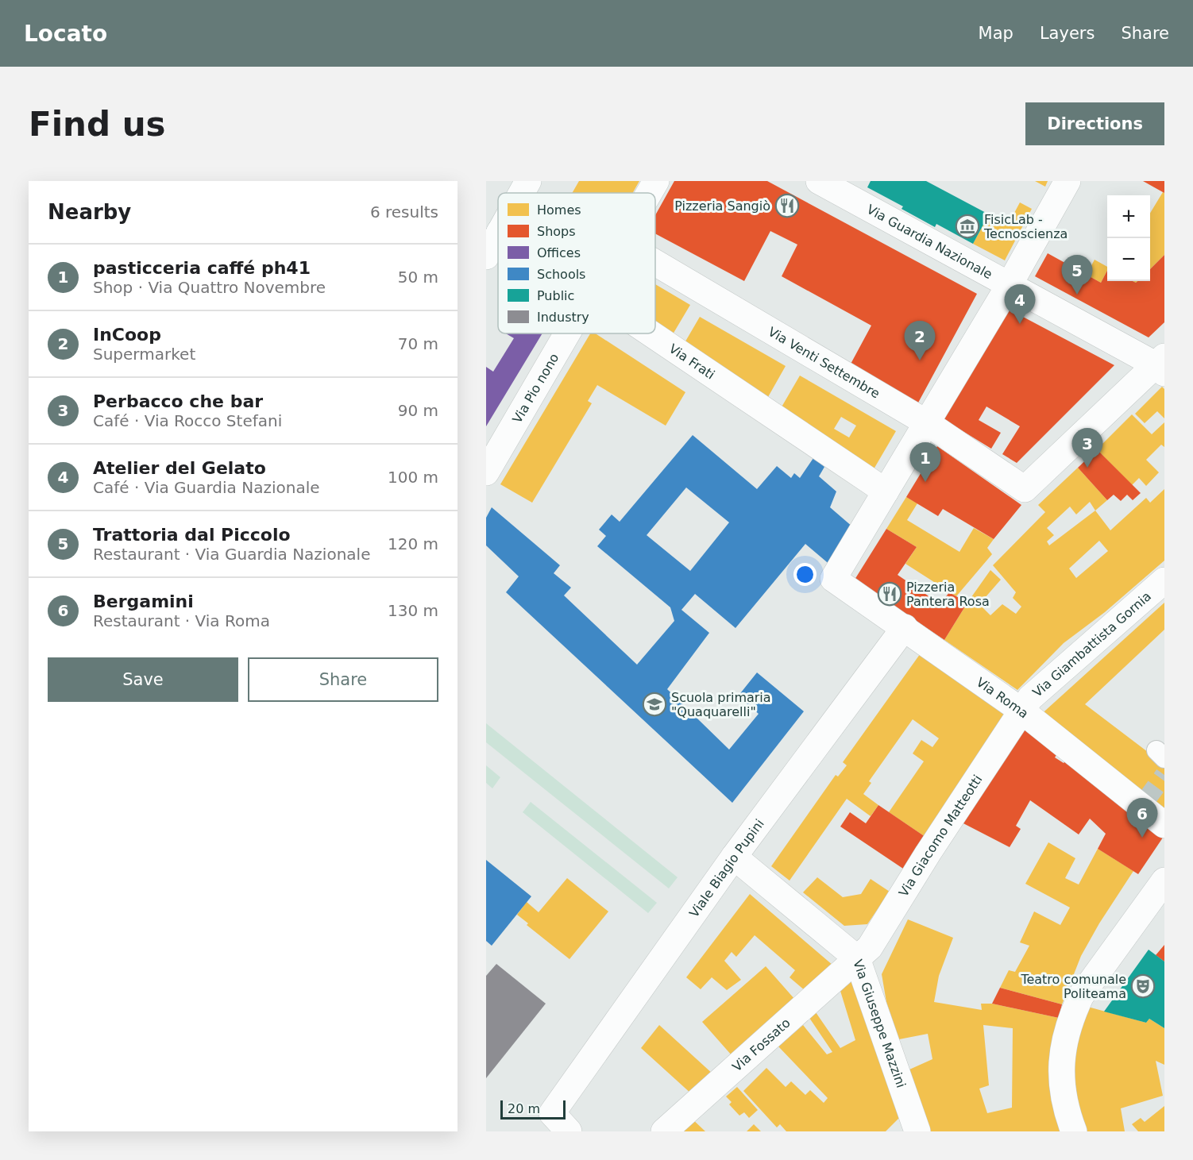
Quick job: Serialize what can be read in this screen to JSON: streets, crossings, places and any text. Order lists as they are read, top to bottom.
{
  "streets": {
    "street": [
      "Via Guardia Nazionale",
      "Via Frati",
      "Via Venti Settembre",
      "Via Pio nono",
      "Via Giambattista Gornia",
      "Via Roma",
      "Via Giacomo Matteotti",
      "Viale Biagio Pupini",
      "Via Giuseppe Mazzini",
      "Via Fossato"
    ]
  },
  "crossings": [
    ["Via Guardia Nazionale", "Via Venti Settembre"],
    ["Via Frati", "Via Roma"],
    ["Via Giambattista Gornia", "Via Roma"],
    ["Via Giambattista Gornia", "Via Giacomo Matteotti"],
    ["Via Roma", "Via Giacomo Matteotti"],
    ["Via Roma", "Viale Biagio Pupini"],
    ["Via Giacomo Matteotti", "Via Giuseppe Mazzini"],
    ["Via Giacomo Matteotti", "Via Fossato"],
    ["Viale Biagio Pupini", "Via Giuseppe Mazzini"],
    ["Via Giuseppe Mazzini", "Via Fossato"]
  ],
  "places": {
    "restaurant": ["Pizzeria Sangiò", "Pizzeria Pantera Rosa"],
    "museum": ["FisicLab - Tecnoscienza"],
    "school or university": ["Scuola primaria \"Quaquarelli\""],
    "theatre": ["Teatro comunale Politeama"]
  },
  "legend": [
    "Homes",
    "Shops",
    "Offices",
    "Schools",
    "Public",
    "Industry"
  ],
  "scale_bar": "20 m",
  "page": {
    "header": "Locato",
    "nav": ["Map", "Layers", "Share"],
    "buttons": [
      "Directions",
      ["Save", "Share"]
    ],
    "title": "Find us",
    "heading": ["Nearby", "6 results"],
    "map_buttons": ["+", "−"],
    "list": [
      {
        "mark": "1",
        "name": "pasticceria caffé ph41",
        "note": "Shop · Via Quattro Novembre",
        "value": "50 m"
      },
      {
        "mark": "2",
        "name": "InCoop",
        "note": "Supermarket",
        "value": "70 m"
      },
      {
        "mark": "3",
        "name": "Perbacco che bar",
        "note": "Café · Via Rocco Stefani",
        "value": "90 m"
      },
      {
        "mark": "4",
        "name": "Atelier del Gelato",
        "note": "Café · Via Guardia Nazionale",
        "value": "100 m"
      },
      {
        "mark": "5",
        "name": "Trattoria dal Piccolo",
        "note": "Restaurant · Via Guardia Nazionale",
        "value": "120 m"
      },
      {
        "mark": "6",
        "name": "Bergamini",
        "note": "Restaurant · Via Roma",
        "value": "130 m"
      }
    ],
    "pins": [
      "5",
      "4",
      "2",
      "3",
      "1",
      "6"
    ],
    "scale": "20 m"
  }
}
